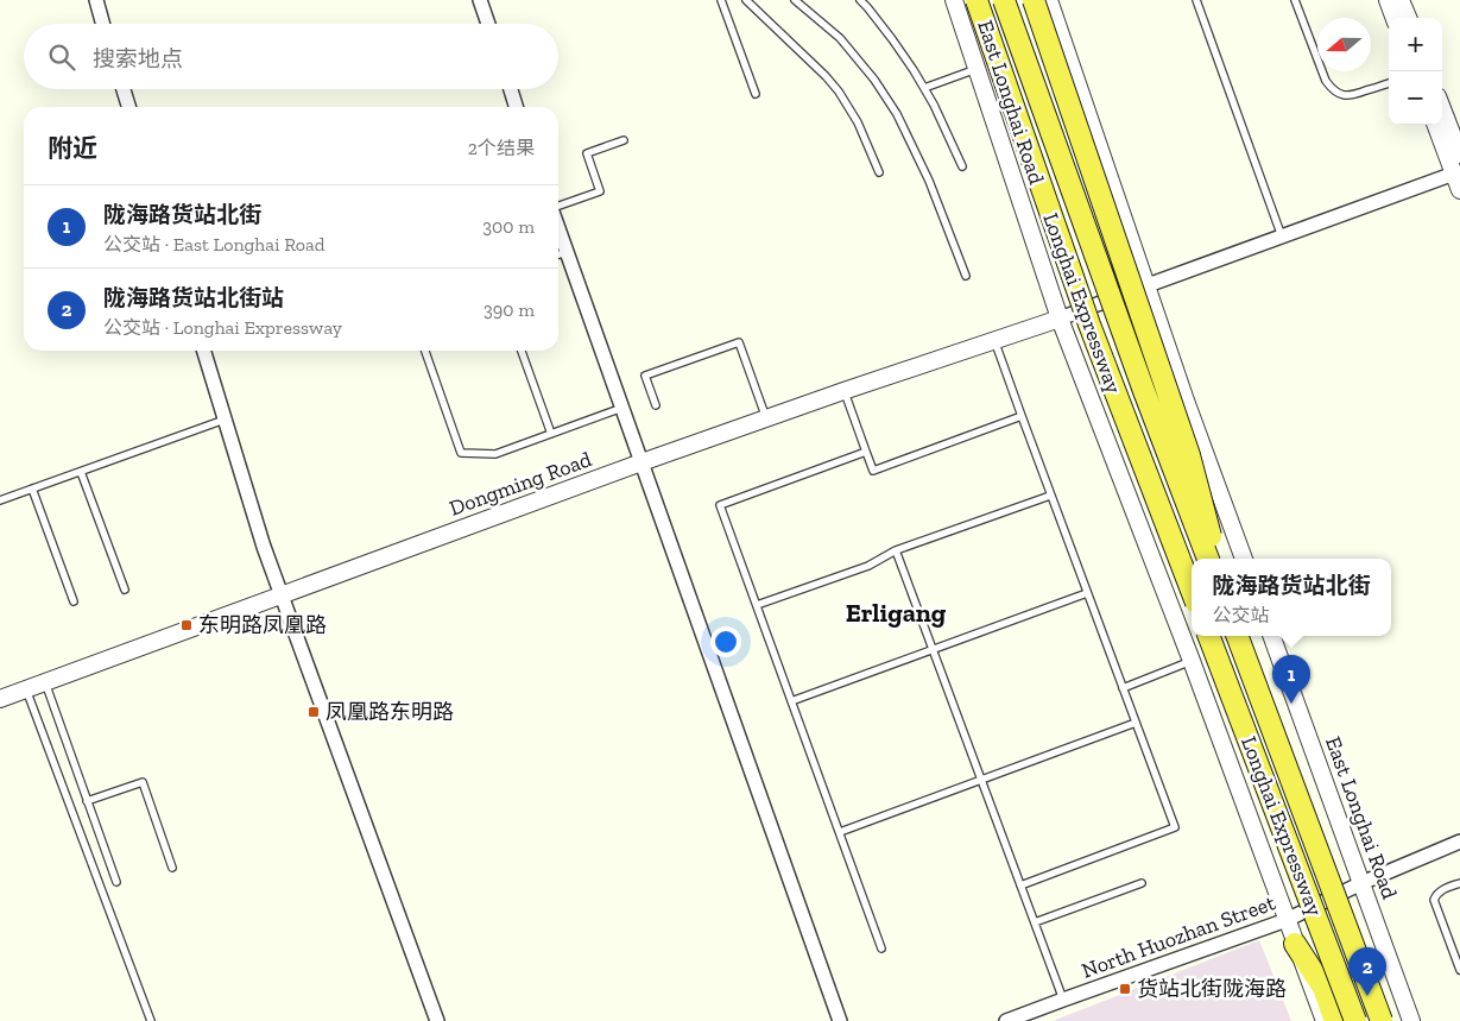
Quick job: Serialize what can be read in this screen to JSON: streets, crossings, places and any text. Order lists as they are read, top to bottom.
{
  "streets": {
    "highway": ["Longhai Expressway"],
    "street": ["East Longhai Road", "Dongming Road", "North Huozhan Street"]
  },
  "crossings": [
    ["East Longhai Road", "Dongming Road"],
    ["East Longhai Road", "North Huozhan Street"]
  ],
  "districts": ["Erligang"],
  "places": {
    "transit": ["东明路凤凰路", "凤凰路东明路", "货站北街陇海路"]
  },
  "north": "left",
  "page": {
    "map_buttons": ["+", "−"],
    "search": "搜索地点",
    "heading": ["附近", "2个结果"],
    "list": [
      {
        "mark": "1",
        "name": "陇海路货站北街",
        "note": "公交站 · East Longhai Road",
        "value": "300 m"
      },
      {
        "mark": "2",
        "name": "陇海路货站北街站",
        "note": "公交站 · Longhai Expressway",
        "value": "390 m"
      }
    ],
    "popup": ["陇海路货站北街", "公交站"],
    "pins": ["1", "2"]
  }
}
